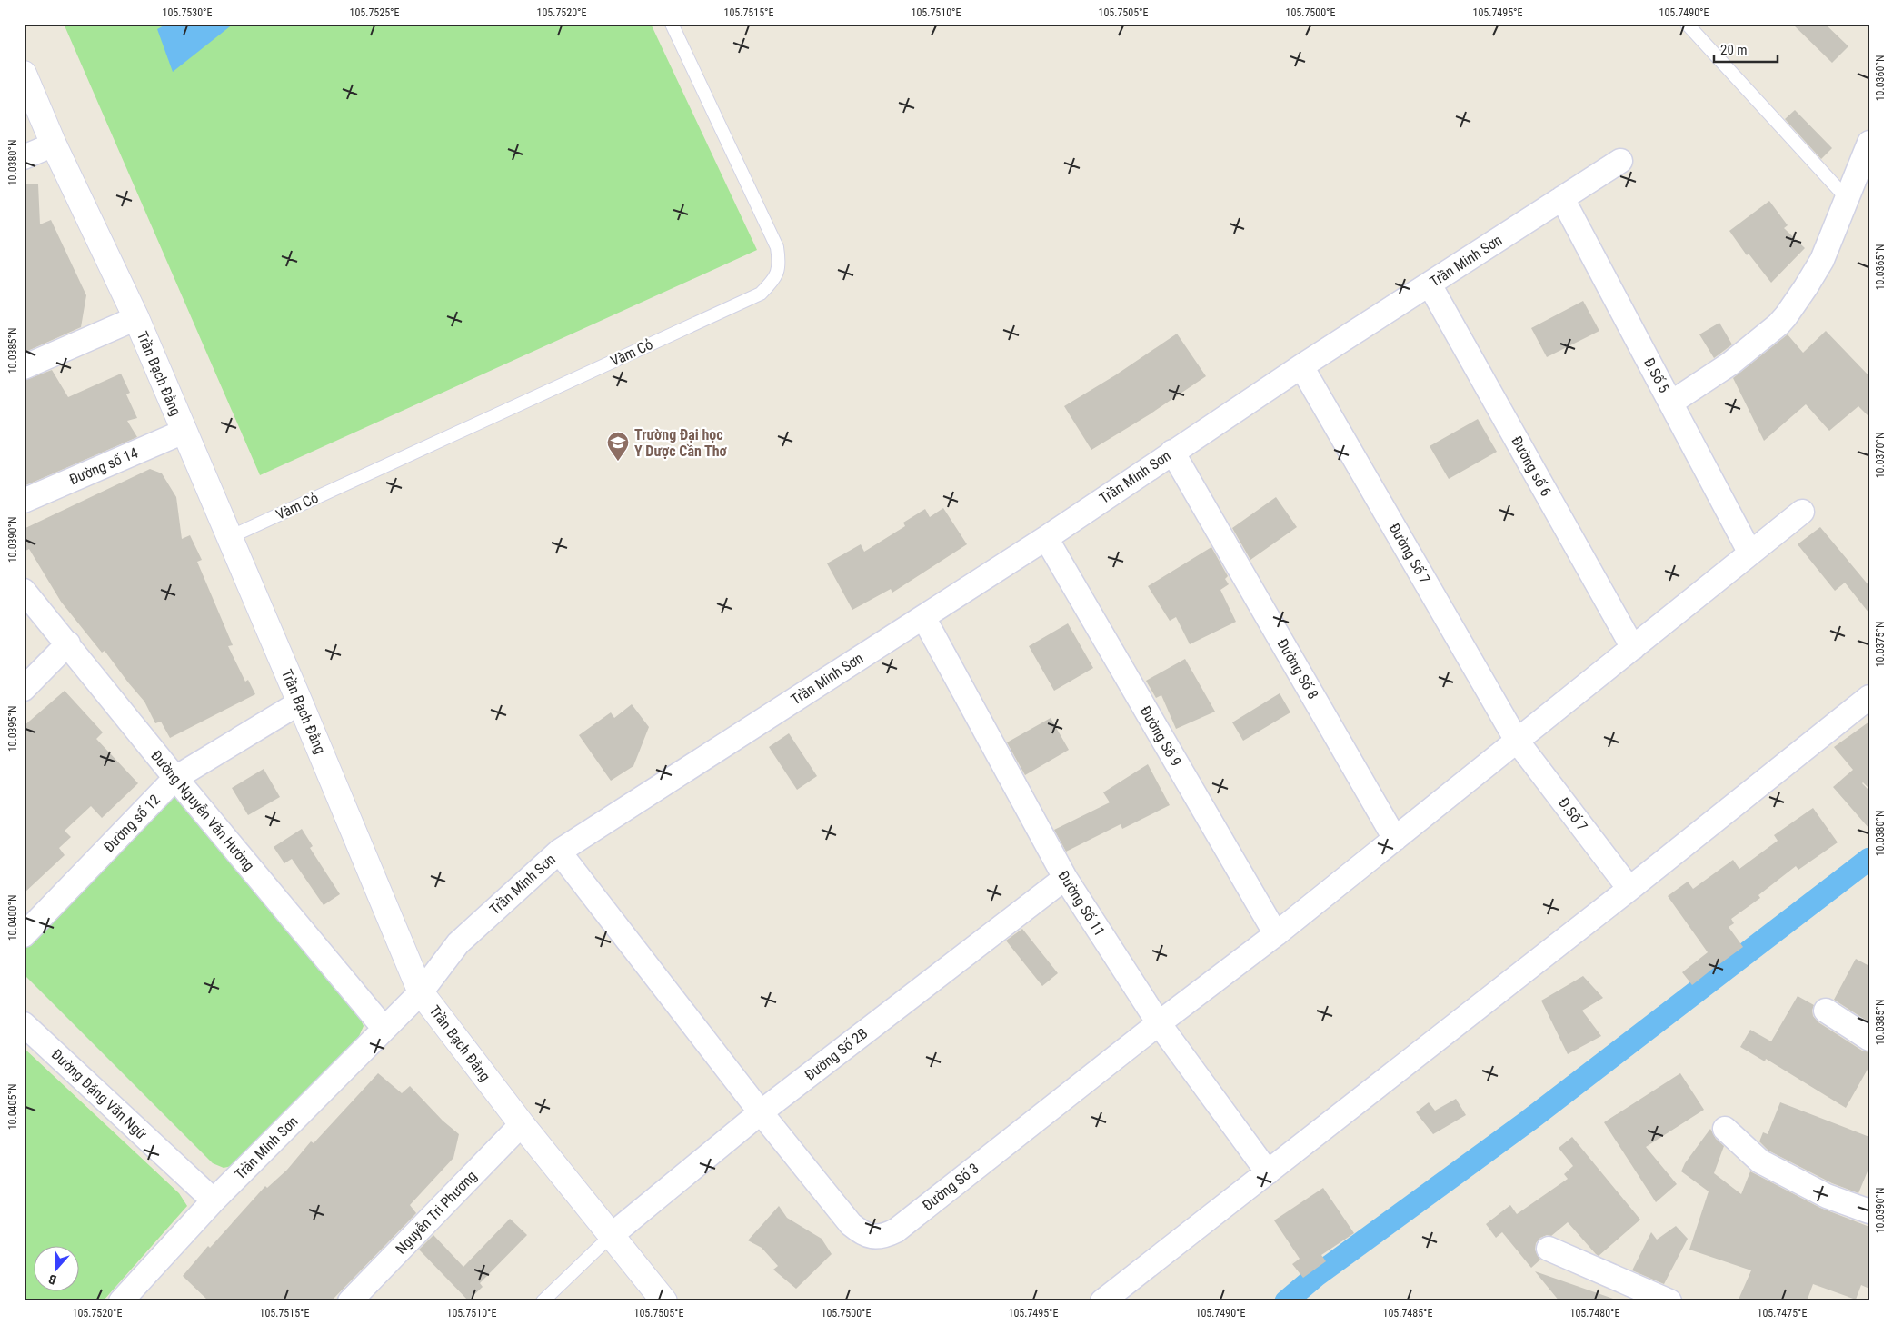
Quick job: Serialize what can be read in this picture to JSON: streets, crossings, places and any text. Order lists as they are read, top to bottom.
{
  "streets": {
    "street": [
      "Trần Minh Sơn",
      "Trần Bạch Đằng",
      "Đ.Số 5",
      "Đường số 14",
      "Đường số 6",
      "Đường Số 7",
      "Đường Số 8",
      "Đường Số 9",
      "Đường Nguyễn Văn Hưởng",
      "Đ.Số 7",
      "Đường số 12",
      "Đường Số 11",
      "Đường Số 2B",
      "Đường Đặng Văn Ngữ",
      "Đường Số 3",
      "Nguyễn Tri Phương"
    ],
    "lane": ["Vàm Cỏ"]
  },
  "crossings": [
    ["Trần Minh Sơn", "Trần Bạch Đằng"],
    ["Trần Minh Sơn", "Đ.Số 5"],
    ["Trần Minh Sơn", "Đường số 6"],
    ["Trần Minh Sơn", "Đường Số 7"],
    ["Trần Minh Sơn", "Đường Số 8"],
    ["Trần Minh Sơn", "Đường Số 9"],
    ["Trần Minh Sơn", "Đường Nguyễn Văn Hưởng"],
    ["Trần Minh Sơn", "Đường Số 11"],
    ["Trần Minh Sơn", "Đường Đặng Văn Ngữ"],
    ["Trần Minh Sơn", "Đường Số 3"],
    ["Vàm Cỏ", "Trần Bạch Đằng"],
    ["Trần Bạch Đằng", "Đường số 14"],
    ["Trần Bạch Đằng", "Đường số 12"],
    ["Trần Bạch Đằng", "Đường Số 2B"],
    ["Trần Bạch Đằng", "Nguyễn Tri Phương"],
    ["Đ.Số 5", "Đường Số 3"],
    ["Đường số 6", "Đường Số 3"],
    ["Đường Số 7", "Đ.Số 7"],
    ["Đường Số 7", "Đường Số 3"],
    ["Đường Số 8", "Đường Số 3"],
    ["Đường Số 9", "Đường Số 3"],
    ["Đường Nguyễn Văn Hưởng", "Đường số 12"],
    ["Đ.Số 7", "Đường Số 3"],
    ["Đường Số 11", "Đường Số 2B"],
    ["Đường Số 11", "Đường Số 3"],
    ["Đường Số 2B", "Đường Số 3"]
  ],
  "places": {
    "school or university": ["Trường Đại học Y Dược Cần Thơ"]
  },
  "scale_bar": "20 m",
  "north": "bottom",
  "coordinates": [
    "105.7530°E",
    "105.7525°E",
    "105.7520°E",
    "105.7515°E",
    "105.7510°E",
    "105.7505°E",
    "105.7500°E",
    "105.7495°E",
    "105.7490°E",
    "10.0360°N",
    "10.0380°N",
    "10.0365°N",
    "10.0385°N",
    "10.0370°N",
    "10.0390°N",
    "10.0375°N",
    "10.0395°N",
    "10.0400°N",
    "10.0405°N",
    "105.7485°E",
    "105.7480°E",
    "105.7475°E"
  ]
}
